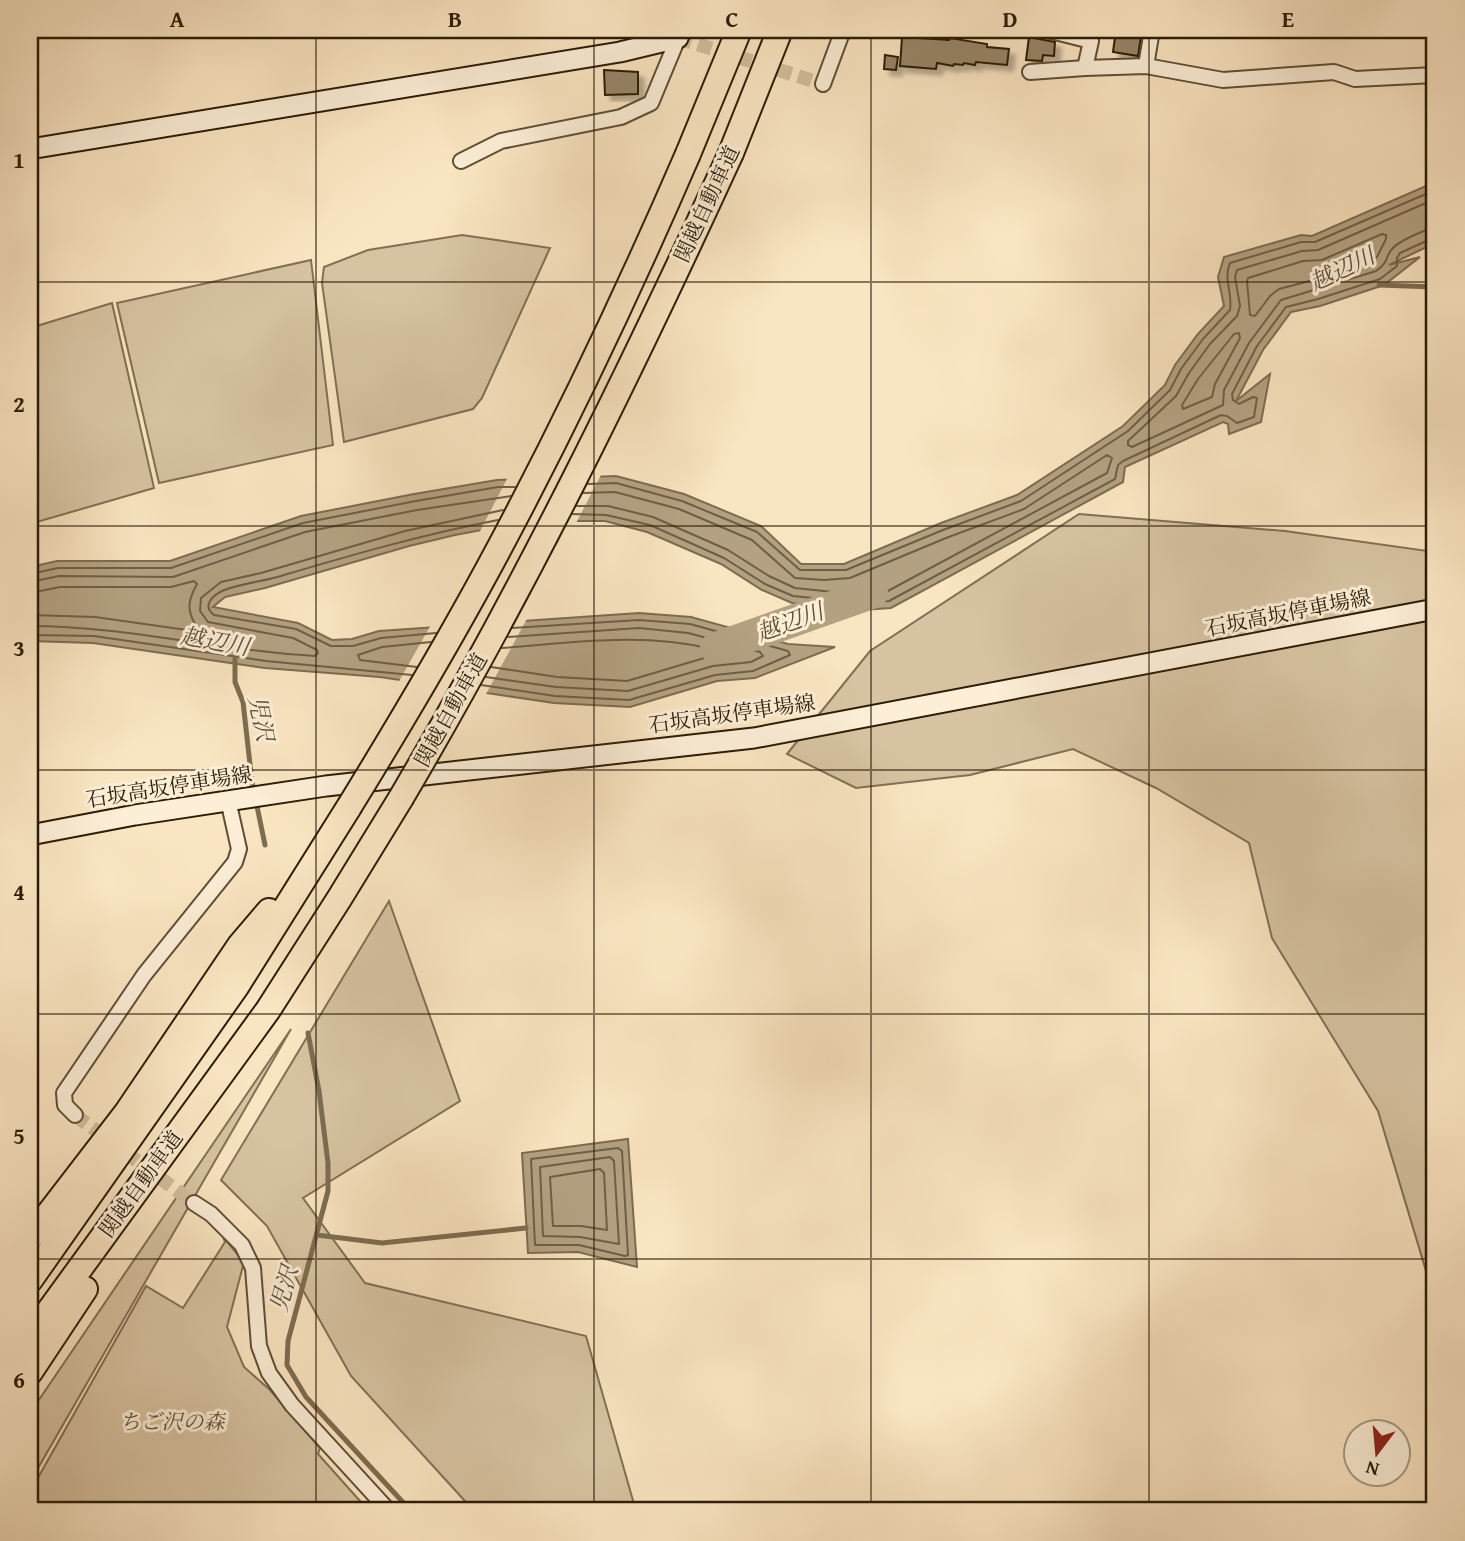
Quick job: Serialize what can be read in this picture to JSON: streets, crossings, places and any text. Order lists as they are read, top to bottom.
{
  "streets": {
    "highway": ["関越自動車道"],
    "main road": ["石坂高坂停車場線"]
  },
  "water": ["越辺川", "児沢"],
  "parks": ["ちご沢の森"],
  "north": "bottom",
  "grid": {
    "columns": [
      "A",
      "B",
      "C",
      "D",
      "E"
    ],
    "rows": [
      "1",
      "2",
      "3",
      "4",
      "5",
      "6"
    ]
  }
}
